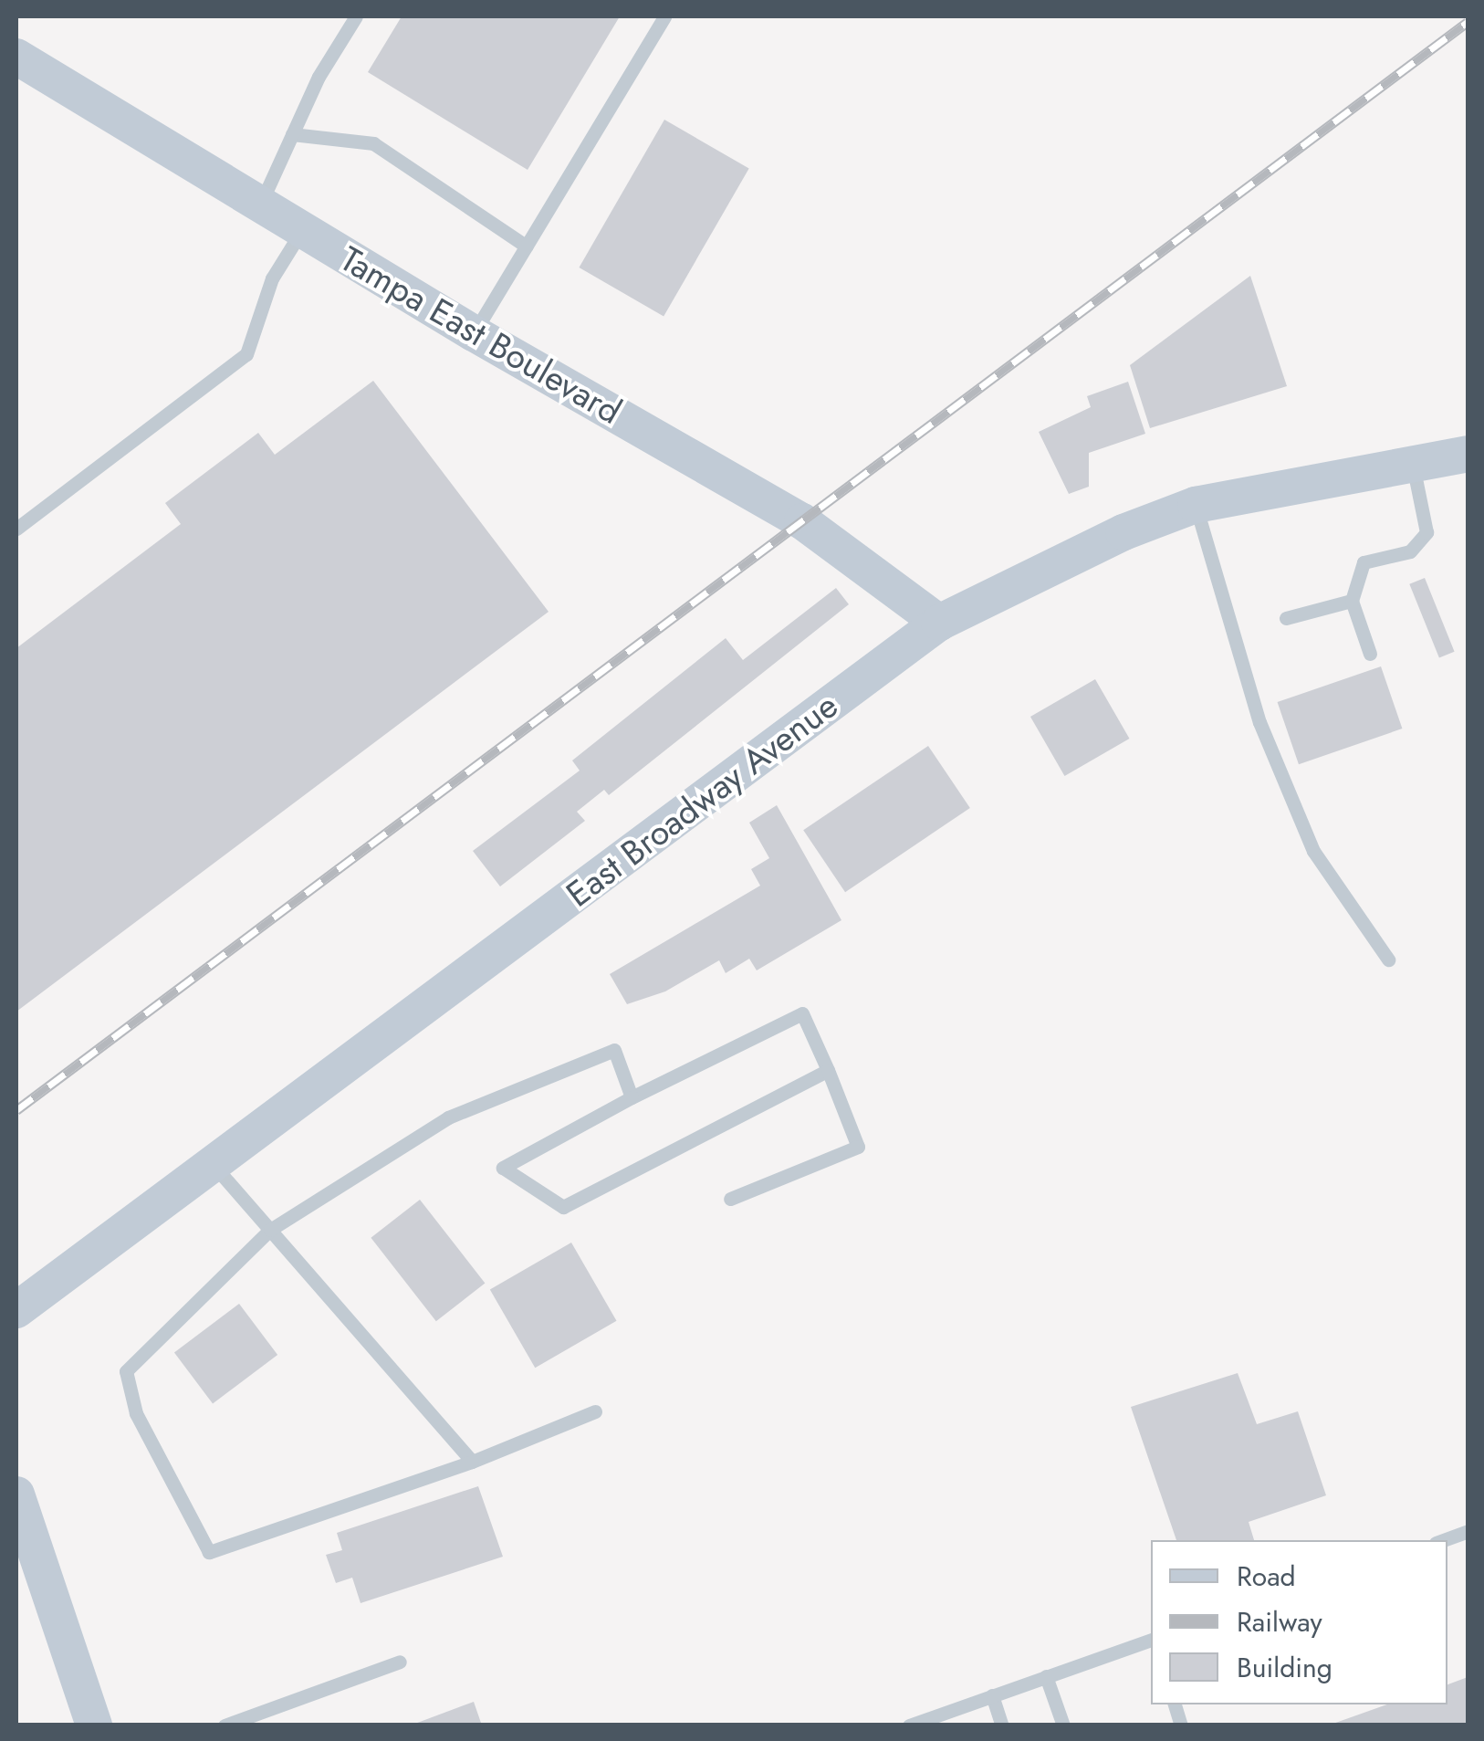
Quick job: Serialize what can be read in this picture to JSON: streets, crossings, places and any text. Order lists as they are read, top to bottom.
{
  "streets": {
    "main road": ["Tampa East Boulevard", "East Broadway Avenue"]
  },
  "crossings": [
    ["Tampa East Boulevard", "East Broadway Avenue"]
  ],
  "legend": ["Road", "Railway", "Building"]
}
